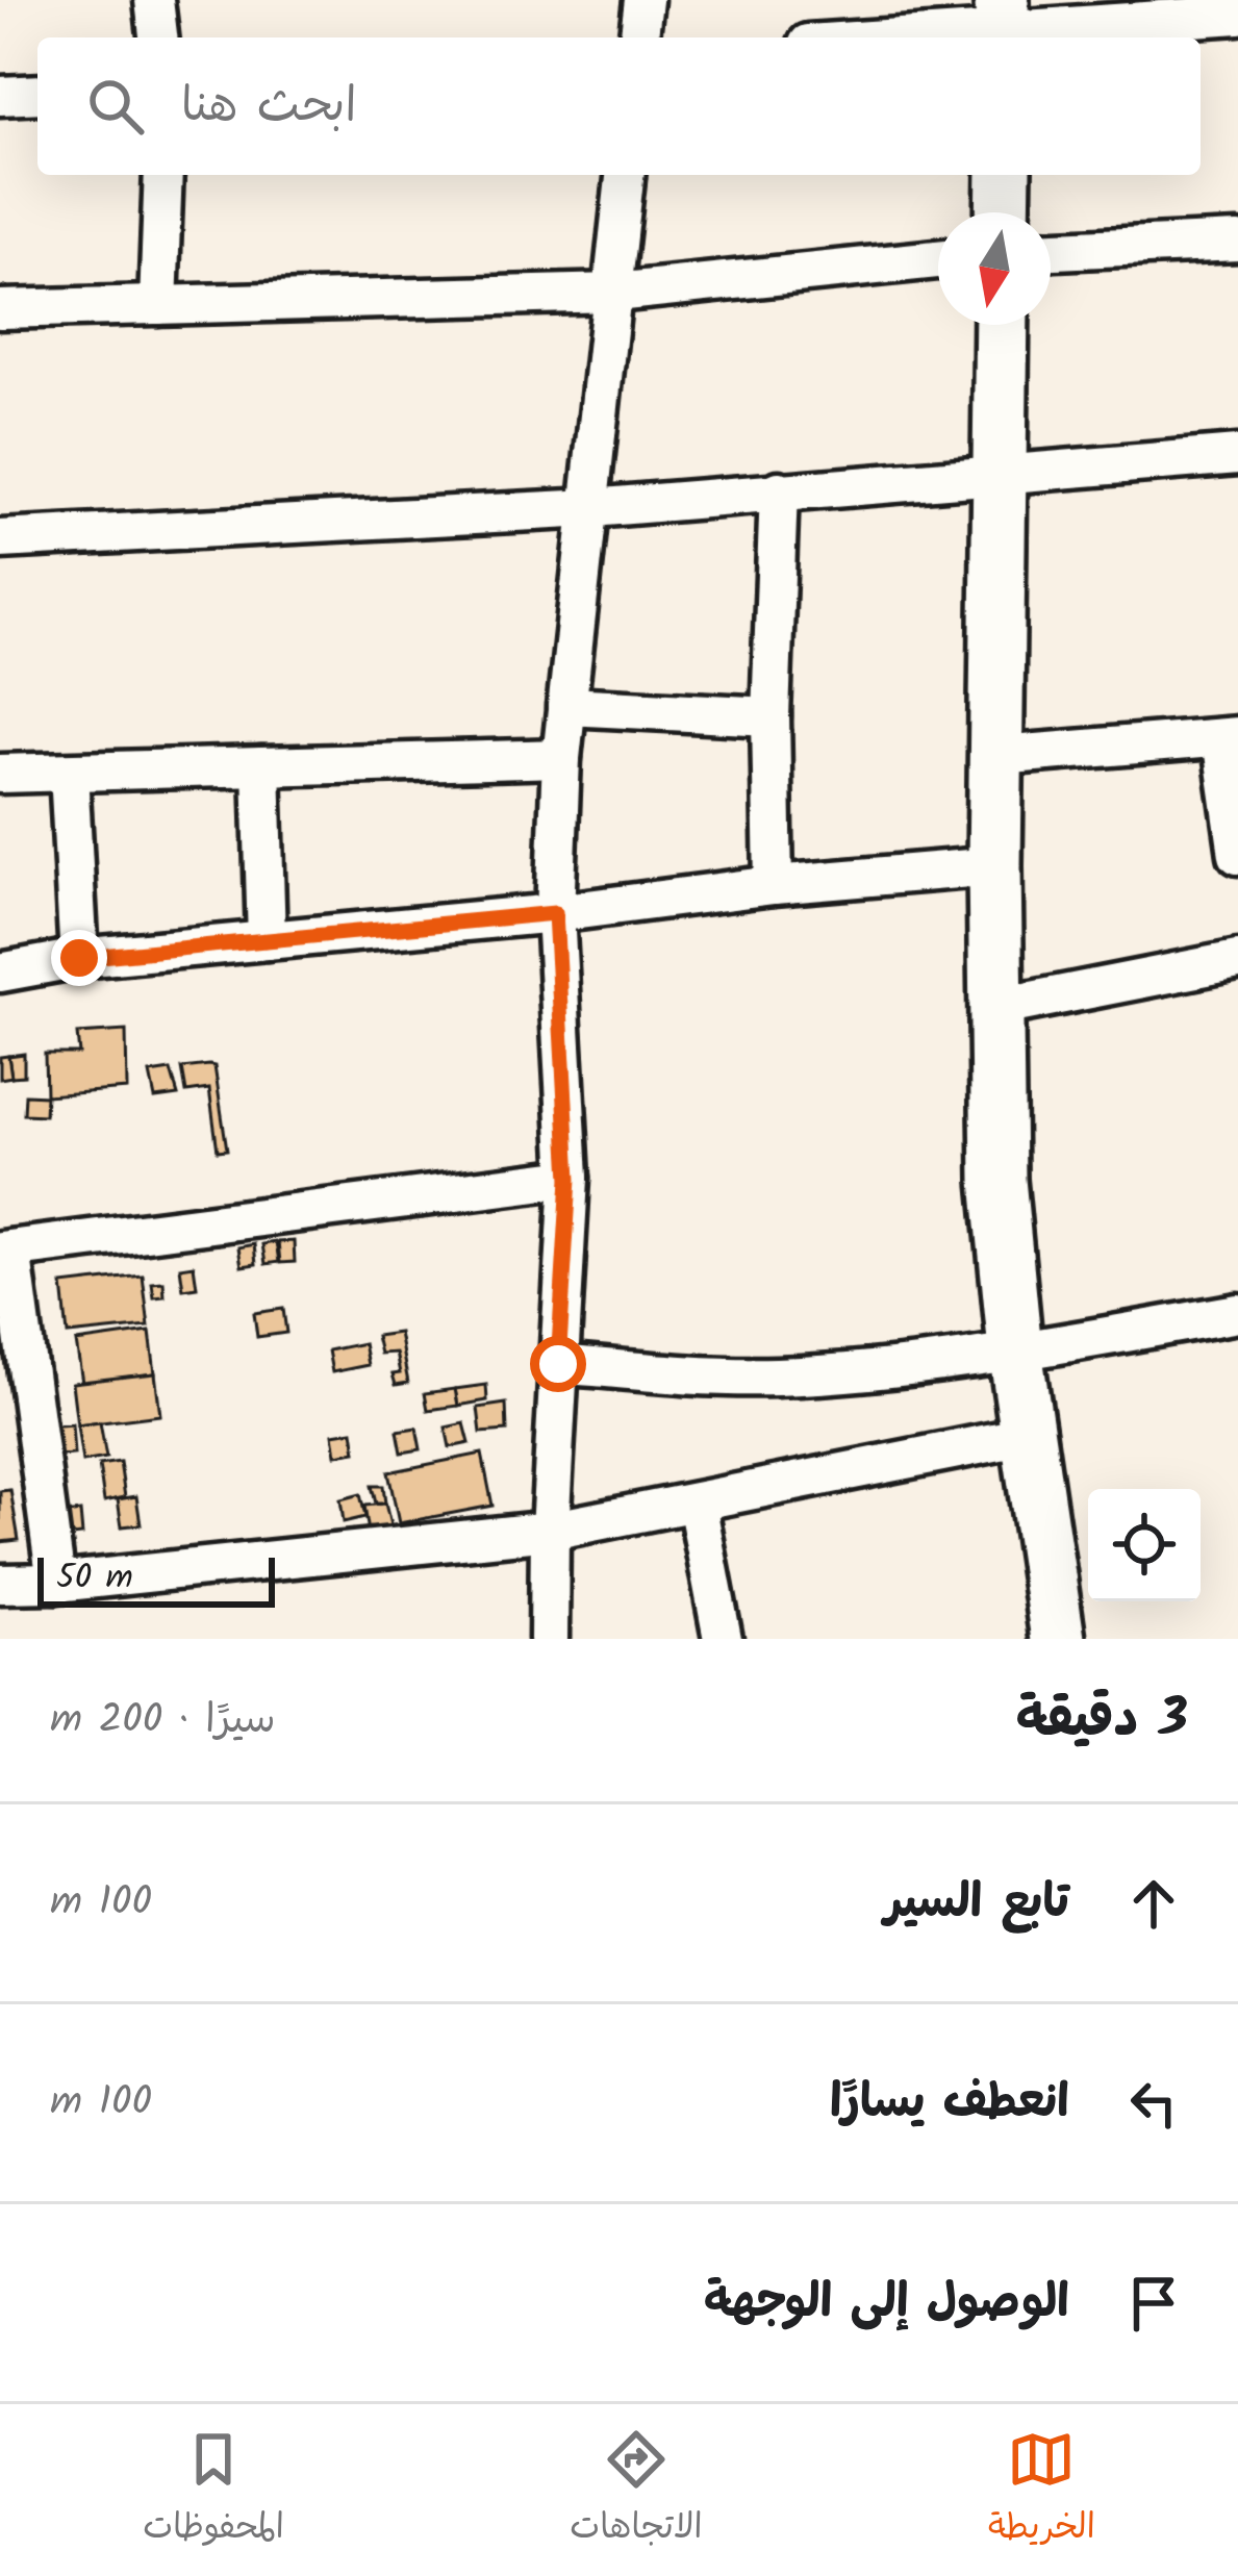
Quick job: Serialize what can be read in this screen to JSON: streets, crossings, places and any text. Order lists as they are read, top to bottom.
{
  "scale_bar": "50 m",
  "north": "bottom",
  "page": {
    "search": "ابحث هنا",
    "scale": "50 m",
    "heading": ["3 دقيقة", "سيرًا · 200 m"],
    "list": [
      ["تابع السير", "100 m"],
      ["انعطف يسارًا", "100 m"],
      "الوصول إلى الوجهة"
    ],
    "nav": ["الخريطة", "الاتجاهات", "المحفوظات"]
  }
}
